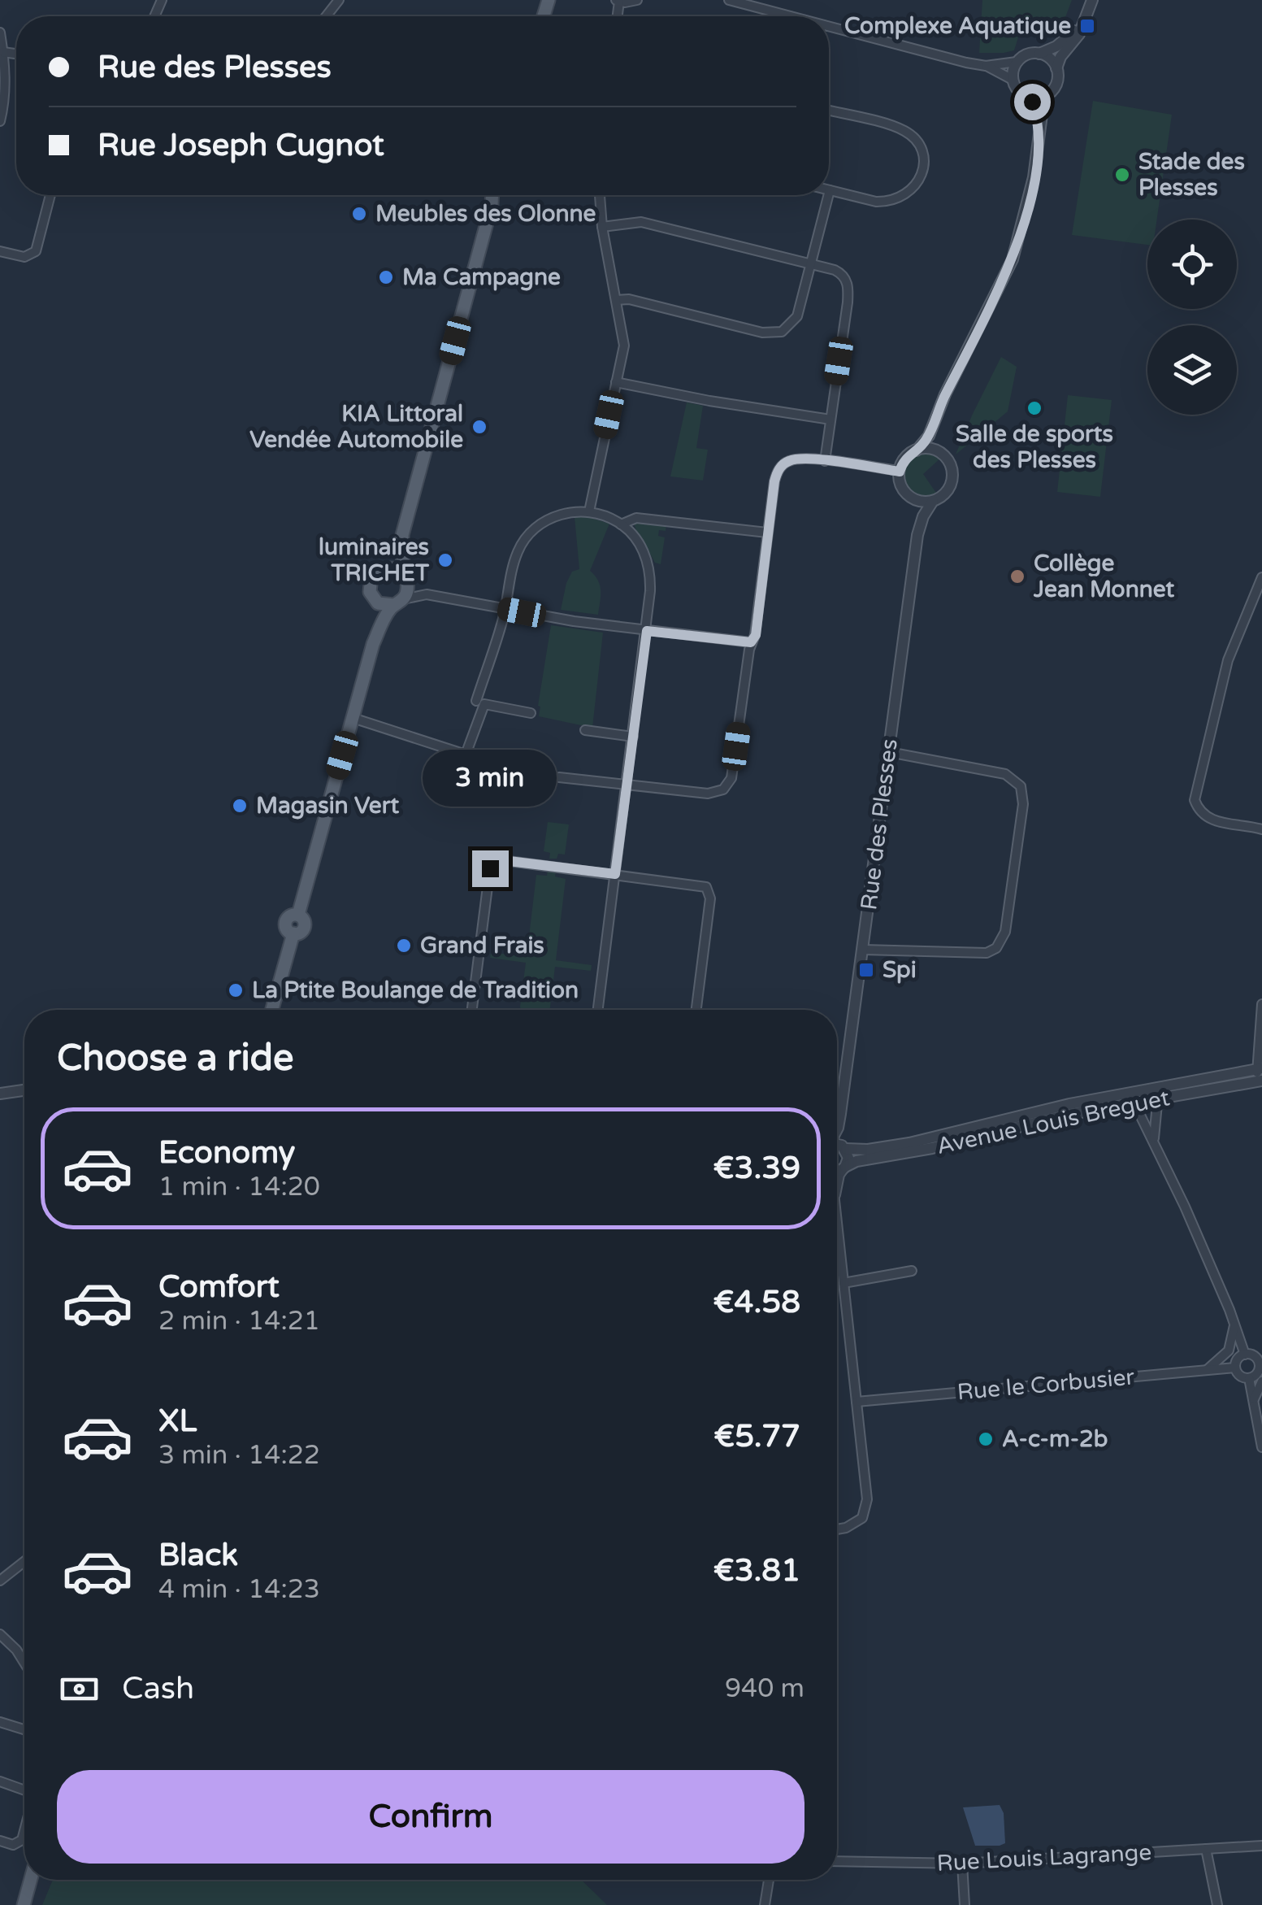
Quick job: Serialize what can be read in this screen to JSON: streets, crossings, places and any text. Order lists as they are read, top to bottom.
{
  "streets": {
    "street": [
      "Rue des Plesses",
      "Avenue Louis Breguet",
      "Rue le Corbusier",
      "Rue Louis Lagrange"
    ]
  },
  "crossings": [
    ["Rue des Plesses", "Avenue Louis Breguet"]
  ],
  "places": {
    "transit": ["Complexe Aquatique", "Spi"],
    "other": [
      "Stade des Plesses",
      "Meubles des Olonne",
      "Ma Campagne",
      "Salle de sports des Plesses",
      "KIA Littoral Vendée Automobile",
      "luminaires TRICHET",
      "Collège Jean Monnet",
      "Magasin Vert",
      "Grand Frais",
      "La Ptite Boulange de Tradition",
      "A-c-m-2b"
    ]
  },
  "page": {
    "banner": ["Rue des Plesses", "Rue Joseph Cugnot"],
    "bubble": "3 min",
    "heading": "Choose a ride",
    "list": [
      {
        "name": "Economy",
        "note": "1 min · 14:20",
        "value": "€3.39"
      },
      {
        "name": "Comfort",
        "note": "2 min · 14:21",
        "value": "€4.58"
      },
      {
        "name": "XL",
        "note": "3 min · 14:22",
        "value": "€5.77"
      },
      {
        "name": "Black",
        "note": "4 min · 14:23",
        "value": "€3.81"
      }
    ],
    "pay": ["Cash", "940 m"],
    "buttons": "Confirm"
  }
}
